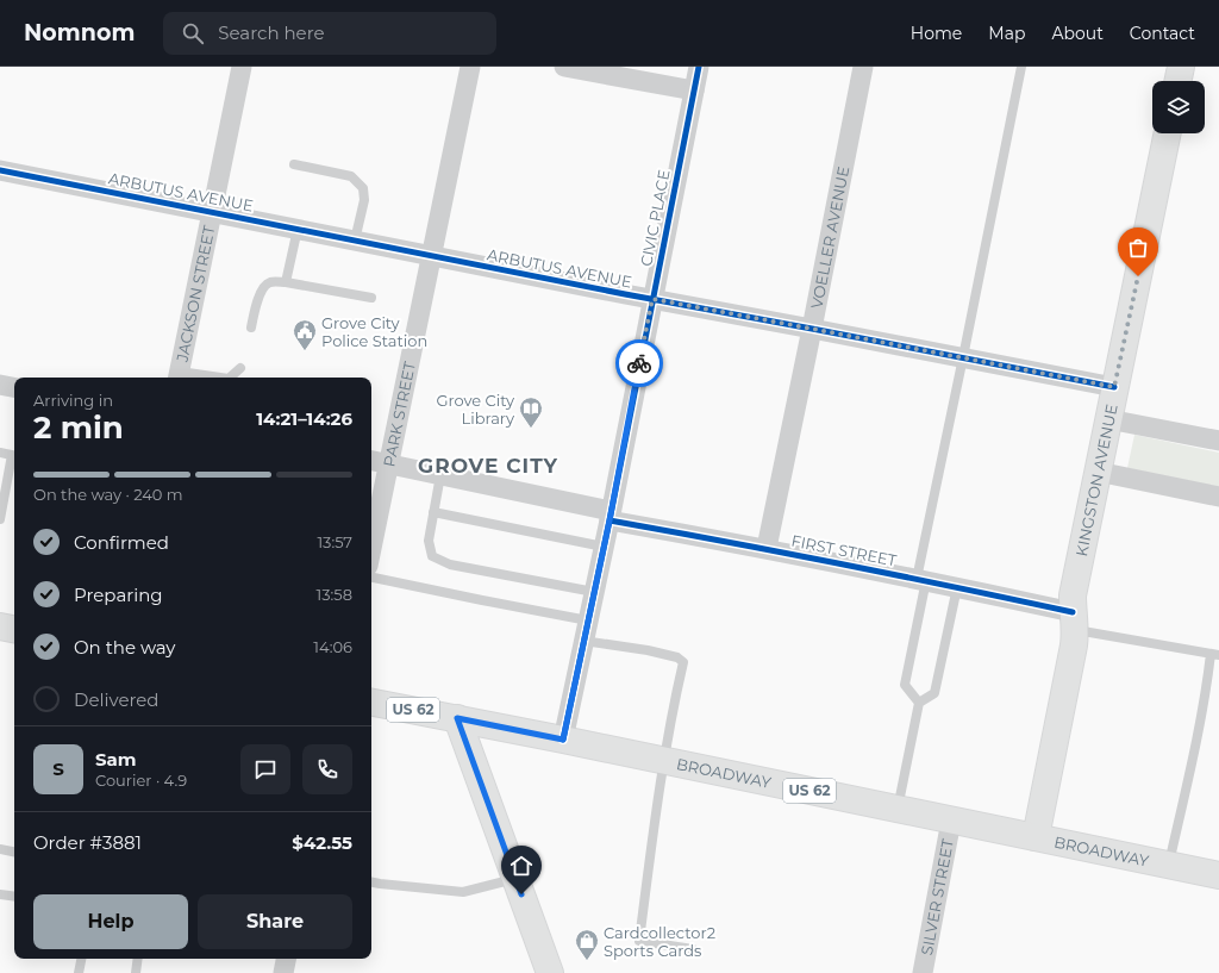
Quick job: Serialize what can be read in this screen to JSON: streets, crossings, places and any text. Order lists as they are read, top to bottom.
{
  "streets": {
    "main road": ["KINGSTON AVENUE", "US 62", "BROADWAY"],
    "street": [
      "ARBUTUS AVENUE",
      "CIVIC PLACE",
      "VOELLER AVENUE",
      "JACKSON STREET",
      "PARK STREET",
      "FIRST STREET",
      "SILVER STREET"
    ]
  },
  "crossings": [
    ["ARBUTUS AVENUE", "CIVIC PLACE"],
    ["ARBUTUS AVENUE", "VOELLER AVENUE"],
    ["ARBUTUS AVENUE", "JACKSON STREET"],
    ["ARBUTUS AVENUE", "PARK STREET"],
    ["ARBUTUS AVENUE", "KINGSTON AVENUE"],
    ["CIVIC PLACE", "FIRST STREET"],
    ["CIVIC PLACE", "BROADWAY"],
    ["VOELLER AVENUE", "FIRST STREET"],
    ["PARK STREET", "FIRST STREET"],
    ["KINGSTON AVENUE", "FIRST STREET"],
    ["KINGSTON AVENUE", "BROADWAY"],
    ["BROADWAY", "SILVER STREET"]
  ],
  "districts": ["GROVE CITY"],
  "places": {
    "public building": ["Grove City Police Station"],
    "library": ["Grove City Library"],
    "shop": ["Cardcollector2 Sports Cards"]
  },
  "page": {
    "header": "Nomnom",
    "search": "Search here",
    "nav": [
      "Home",
      "Map",
      "About",
      "Contact"
    ],
    "heading": ["2 min", "Arriving in", "14:21–14:26"],
    "panel": [
      "Sam",
      "Courier · 4.9",
      "Order #3881",
      "$42.55"
    ],
    "bar": "On the way · 240 m",
    "list": [
      ["Confirmed", "13:57"],
      ["Preparing", "13:58"],
      ["On the way", "14:06"],
      "Delivered"
    ],
    "round": "S",
    "buttons": ["Help", "Share"]
  }
}
